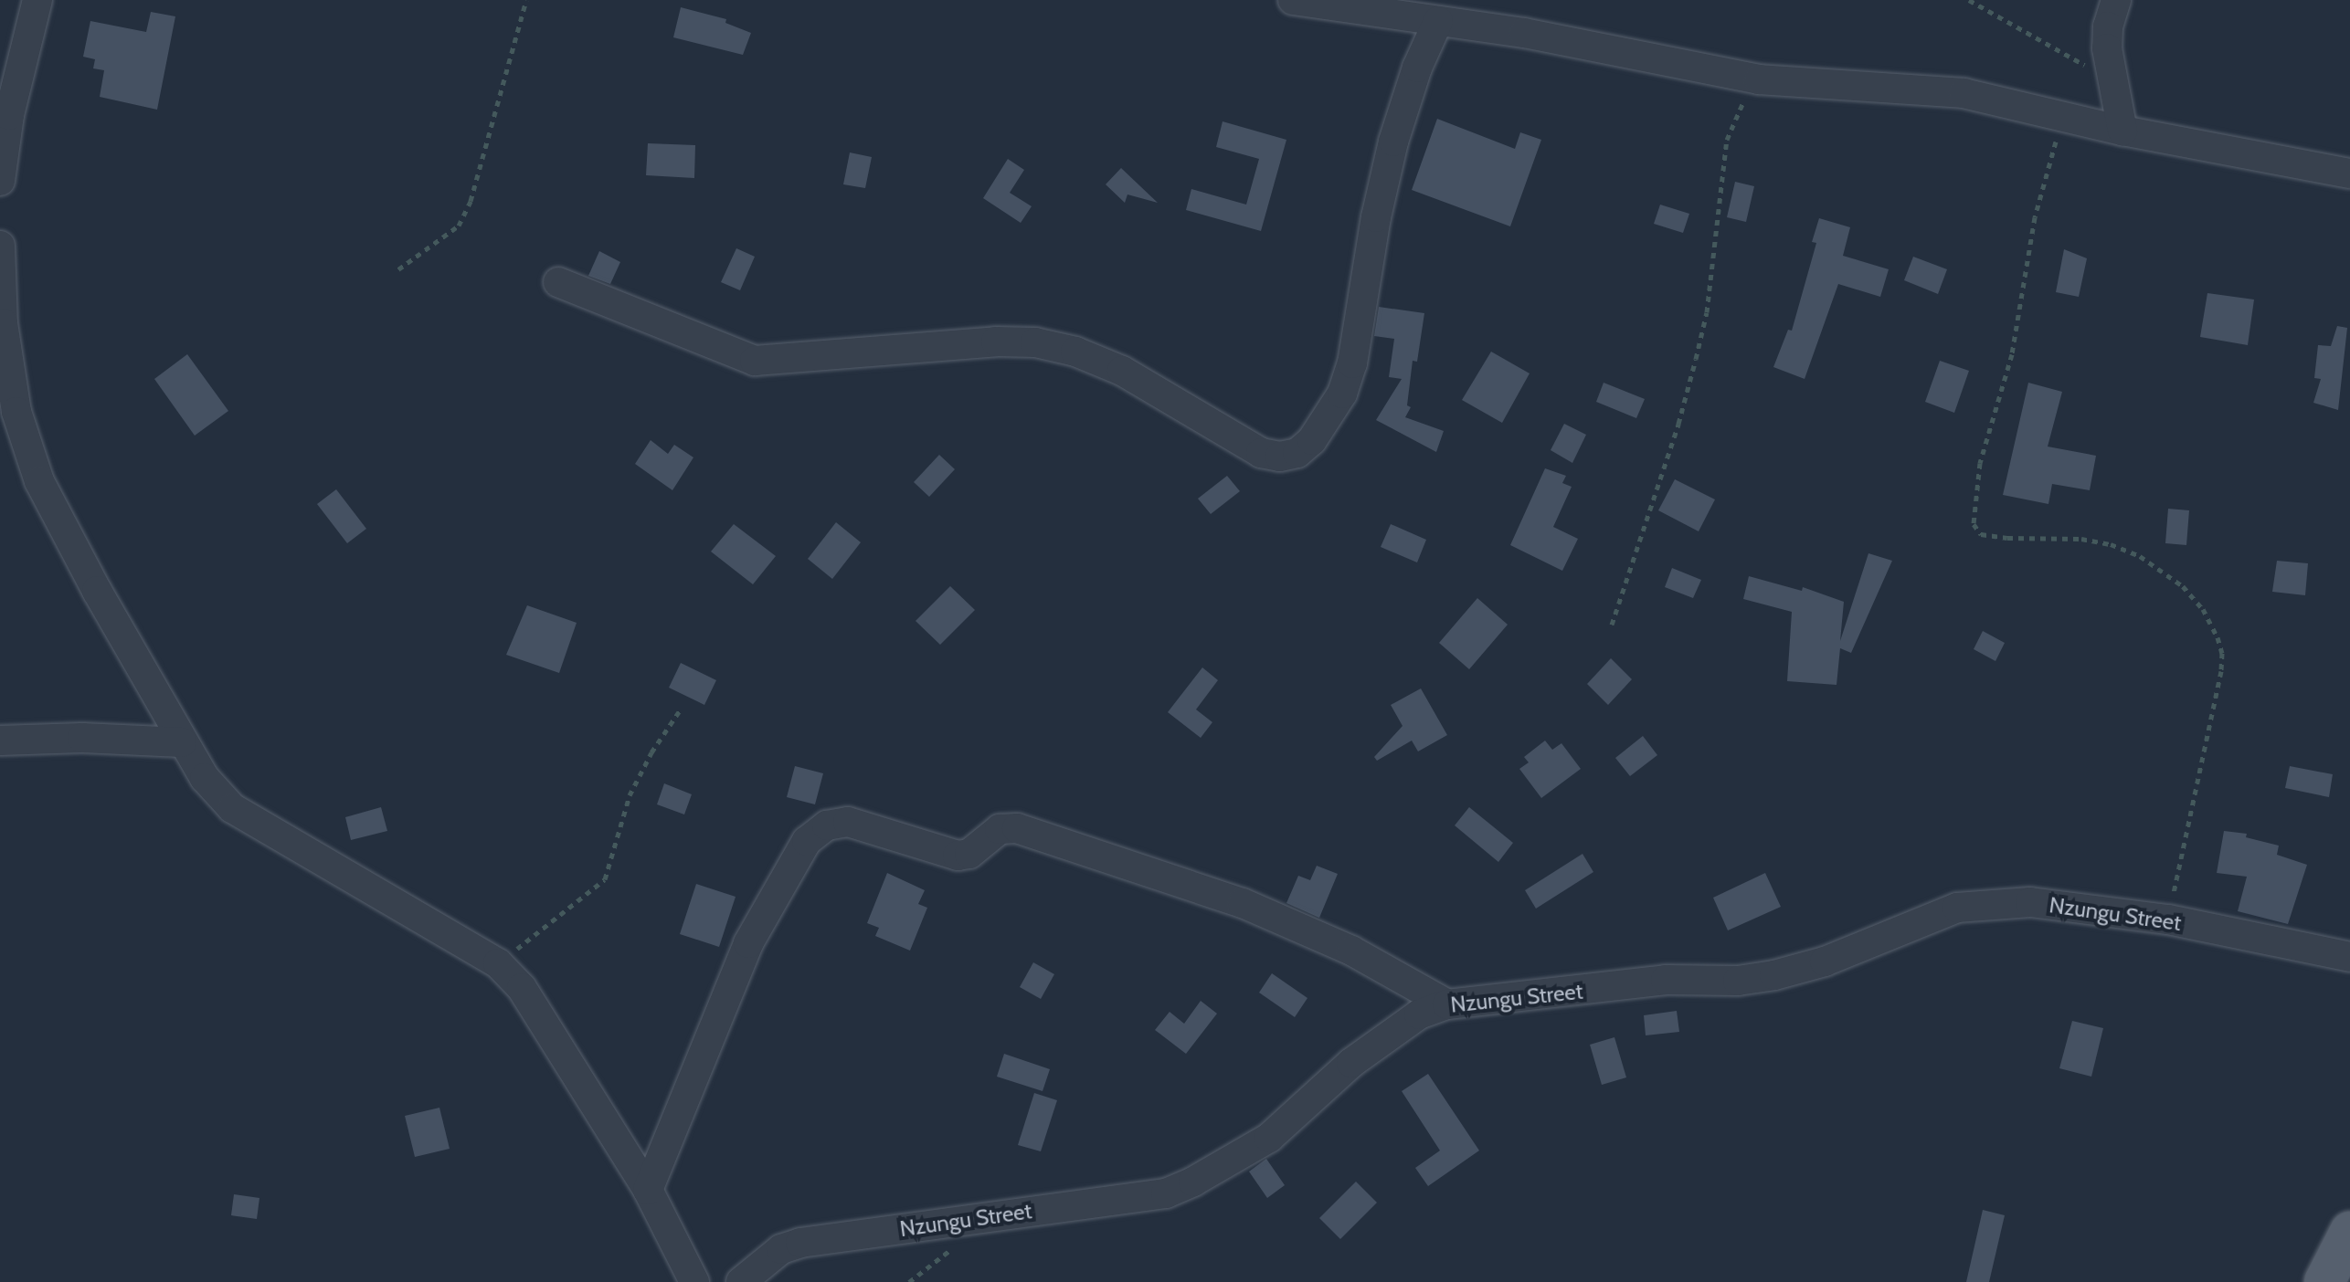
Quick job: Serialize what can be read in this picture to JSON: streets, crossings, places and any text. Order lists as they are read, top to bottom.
{
  "streets": {
    "street": ["Nzungu Street"]
  }
}
